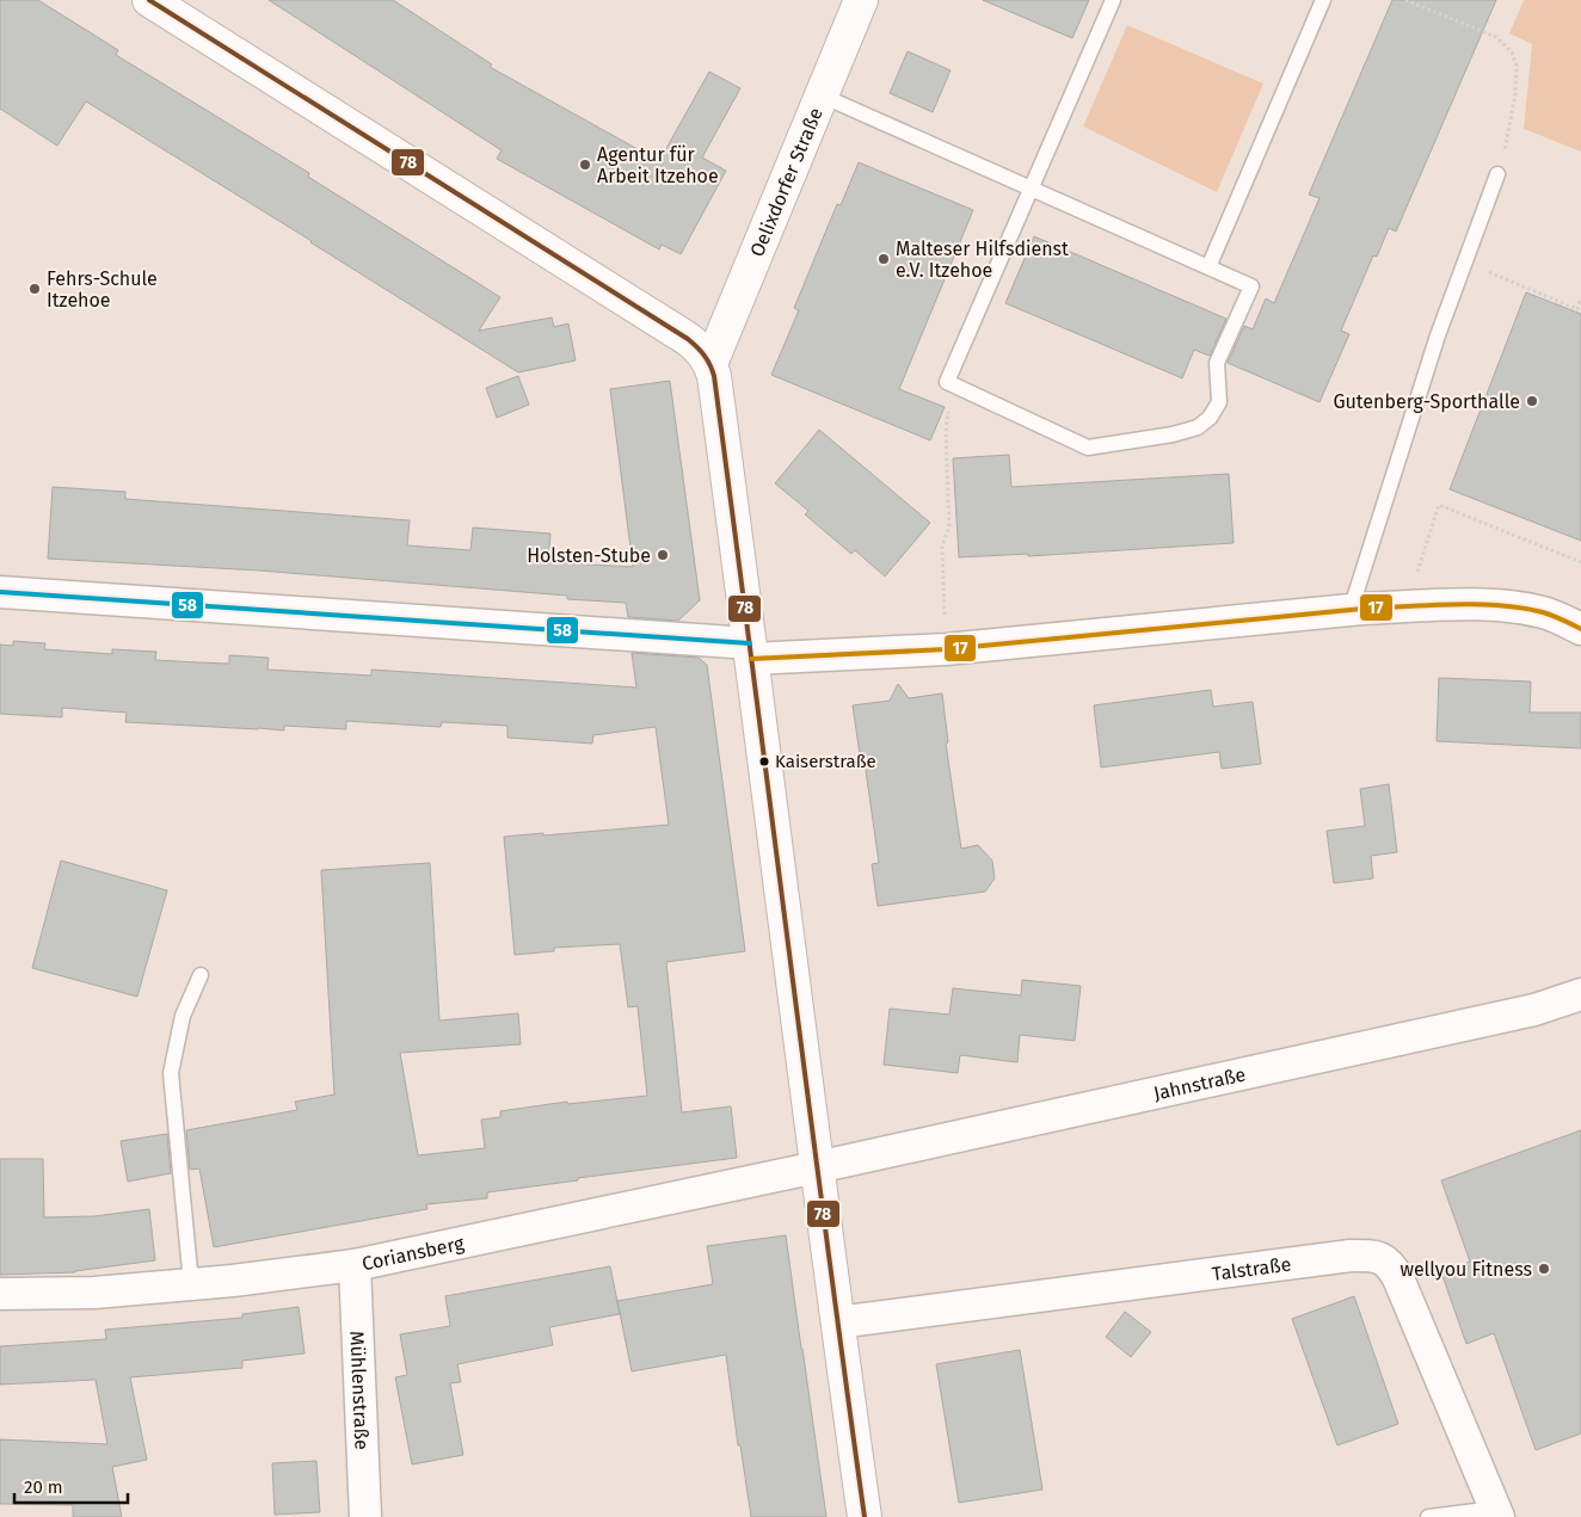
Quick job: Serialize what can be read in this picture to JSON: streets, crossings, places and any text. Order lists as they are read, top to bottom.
{
  "streets": {
    "main road": ["Oelixdorfer Straße"],
    "street": [
      "Jahnstraße",
      "Coriansberg",
      "Talstraße",
      "Mühlenstraße"
    ]
  },
  "crossings": [
    ["Jahnstraße", "Coriansberg"],
    ["Coriansberg", "Mühlenstraße"]
  ],
  "places": [
    "Agentur für Arbeit Itzehoe",
    "Malteser Hilfsdienst e.V. Itzehoe",
    "Fehrs-Schule Itzehoe",
    "Gutenberg-Sporthalle",
    "Holsten-Stube",
    "Kaiserstraße",
    "wellyou Fitness"
  ],
  "lines": ["transit line 78", "transit line 58", "transit line 17"],
  "scale_bar": "20 m"
}
